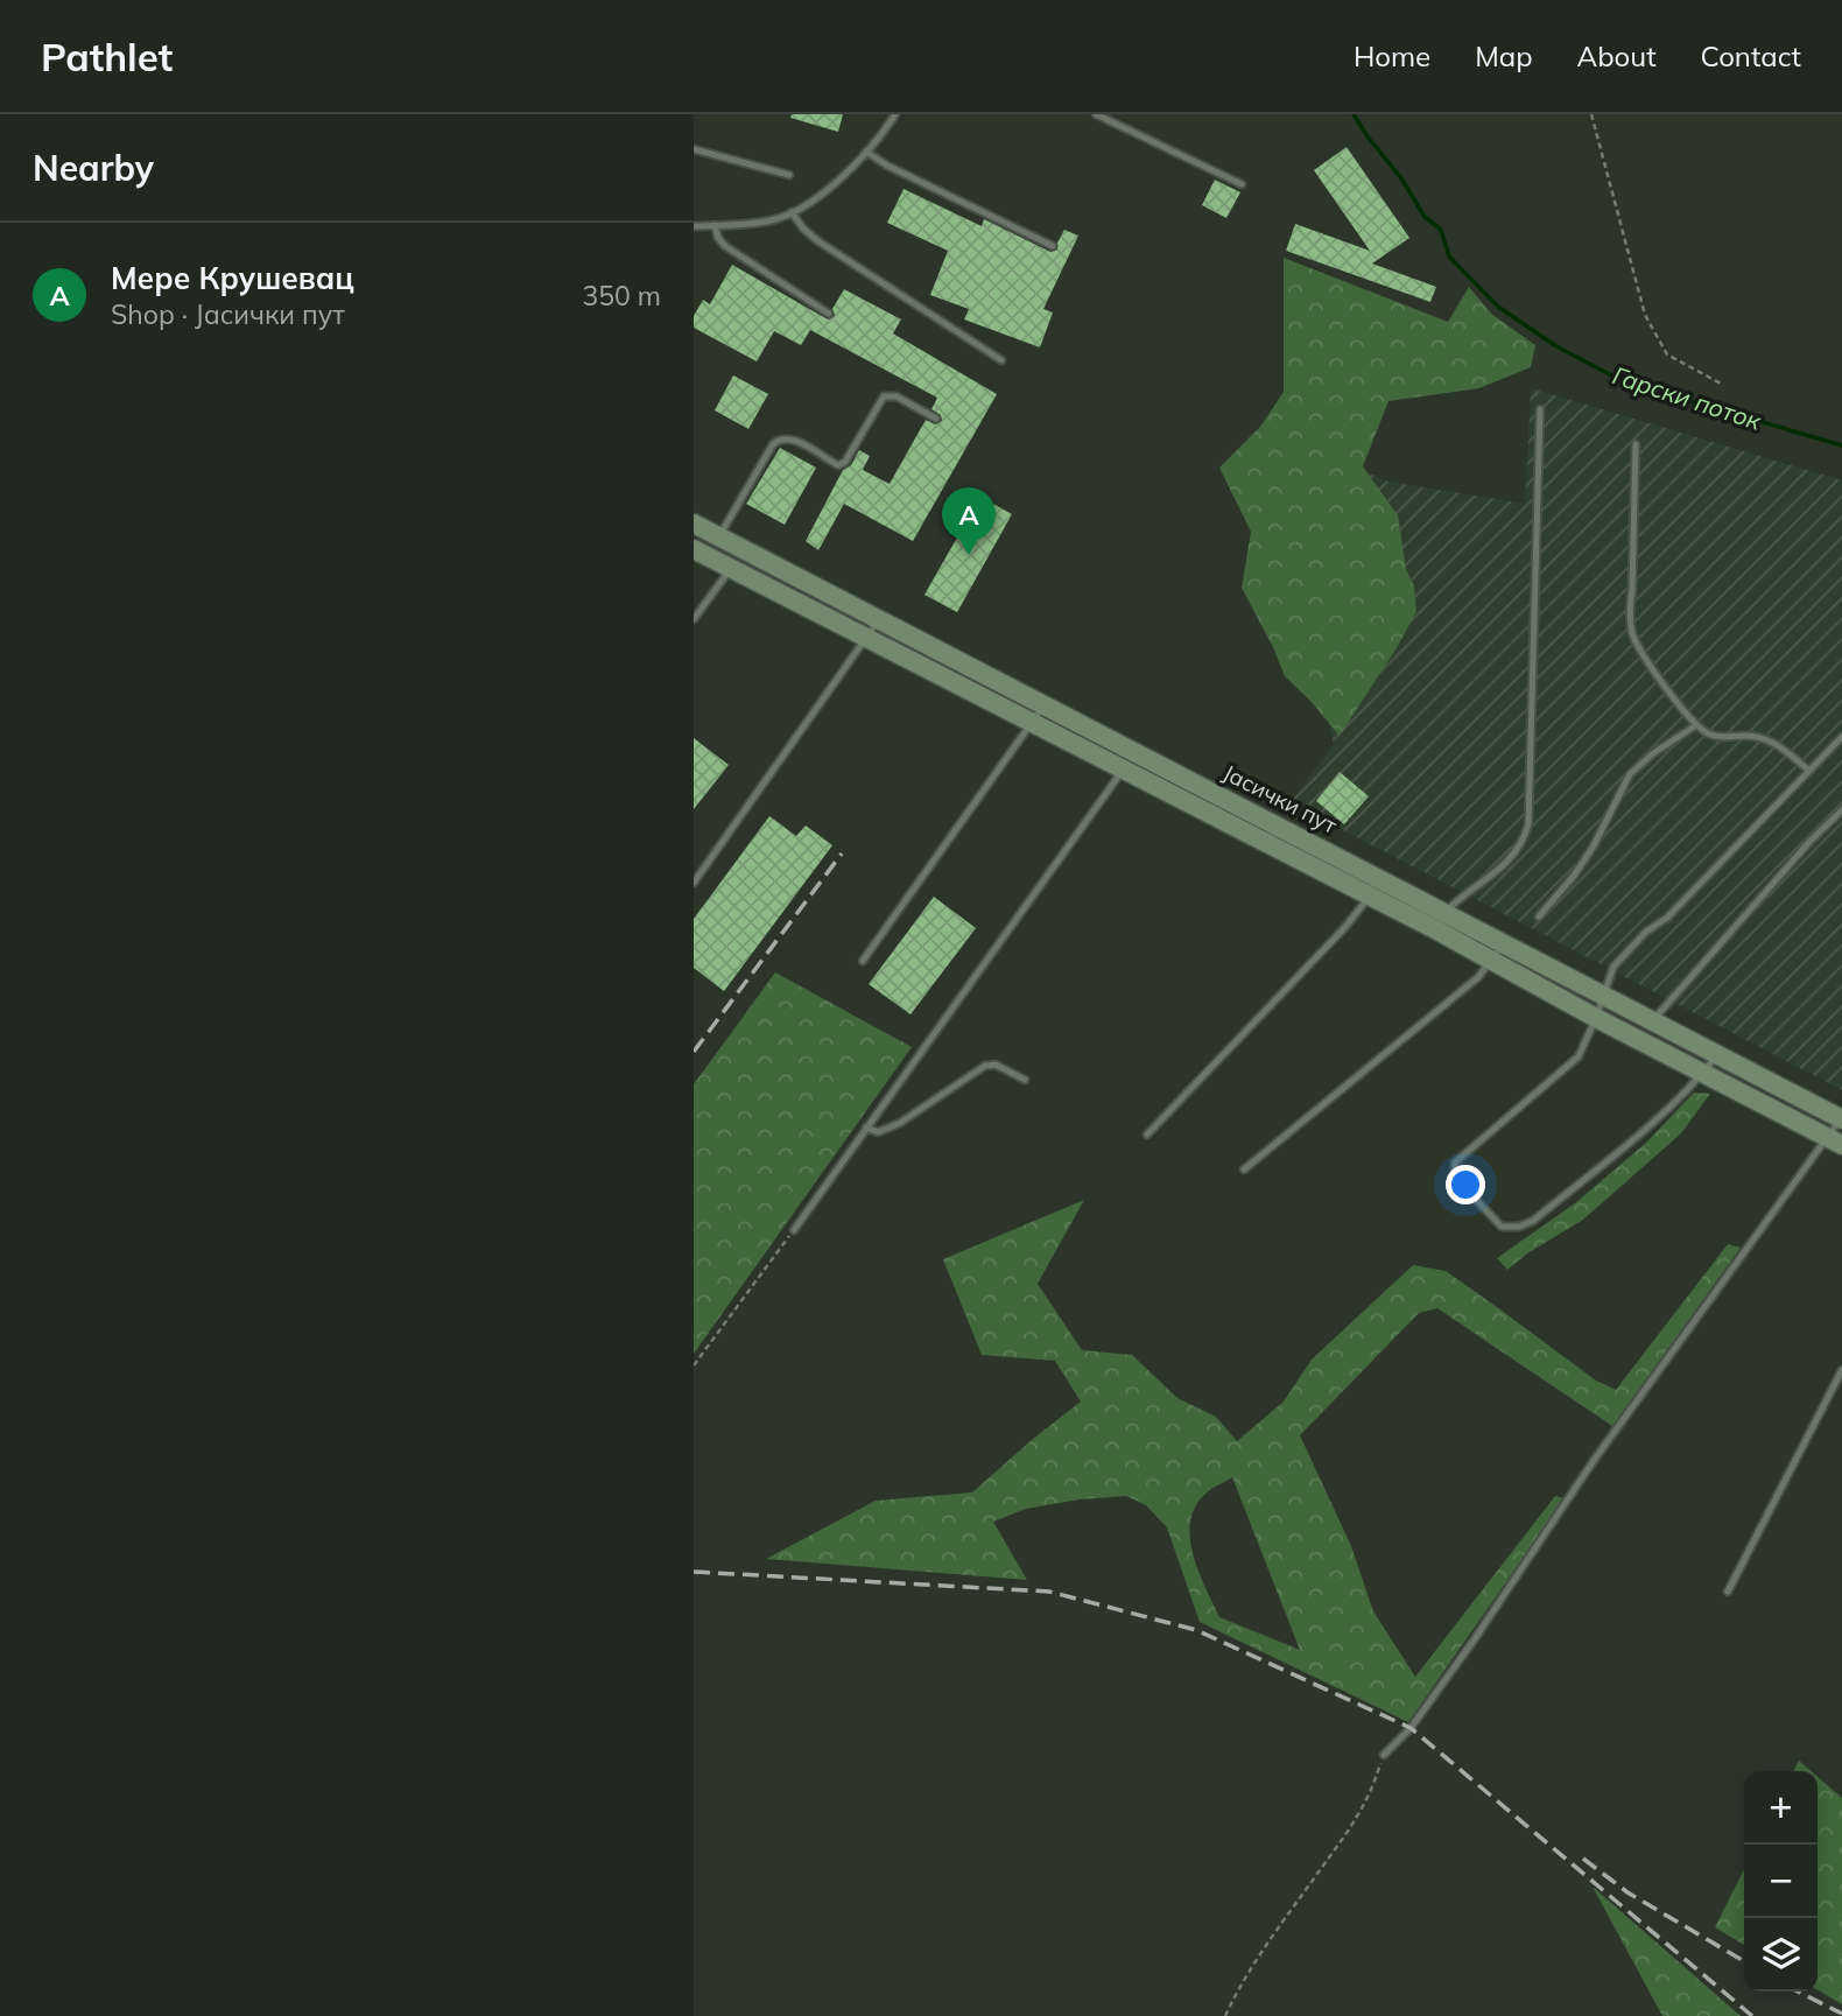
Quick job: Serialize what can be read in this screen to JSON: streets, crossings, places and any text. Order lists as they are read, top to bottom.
{
  "streets": {
    "main road": ["Јасички пут"]
  },
  "water": ["Гарски поток"],
  "page": {
    "header": "Pathlet",
    "nav": [
      "Home",
      "Map",
      "About",
      "Contact"
    ],
    "heading": "Nearby",
    "list": [
      {
        "mark": "A",
        "name": "Мере Крушевац",
        "note": "Shop · Јасички пут",
        "value": "350 m"
      }
    ],
    "pins": "A",
    "map_buttons": ["+", "−"]
  }
}
